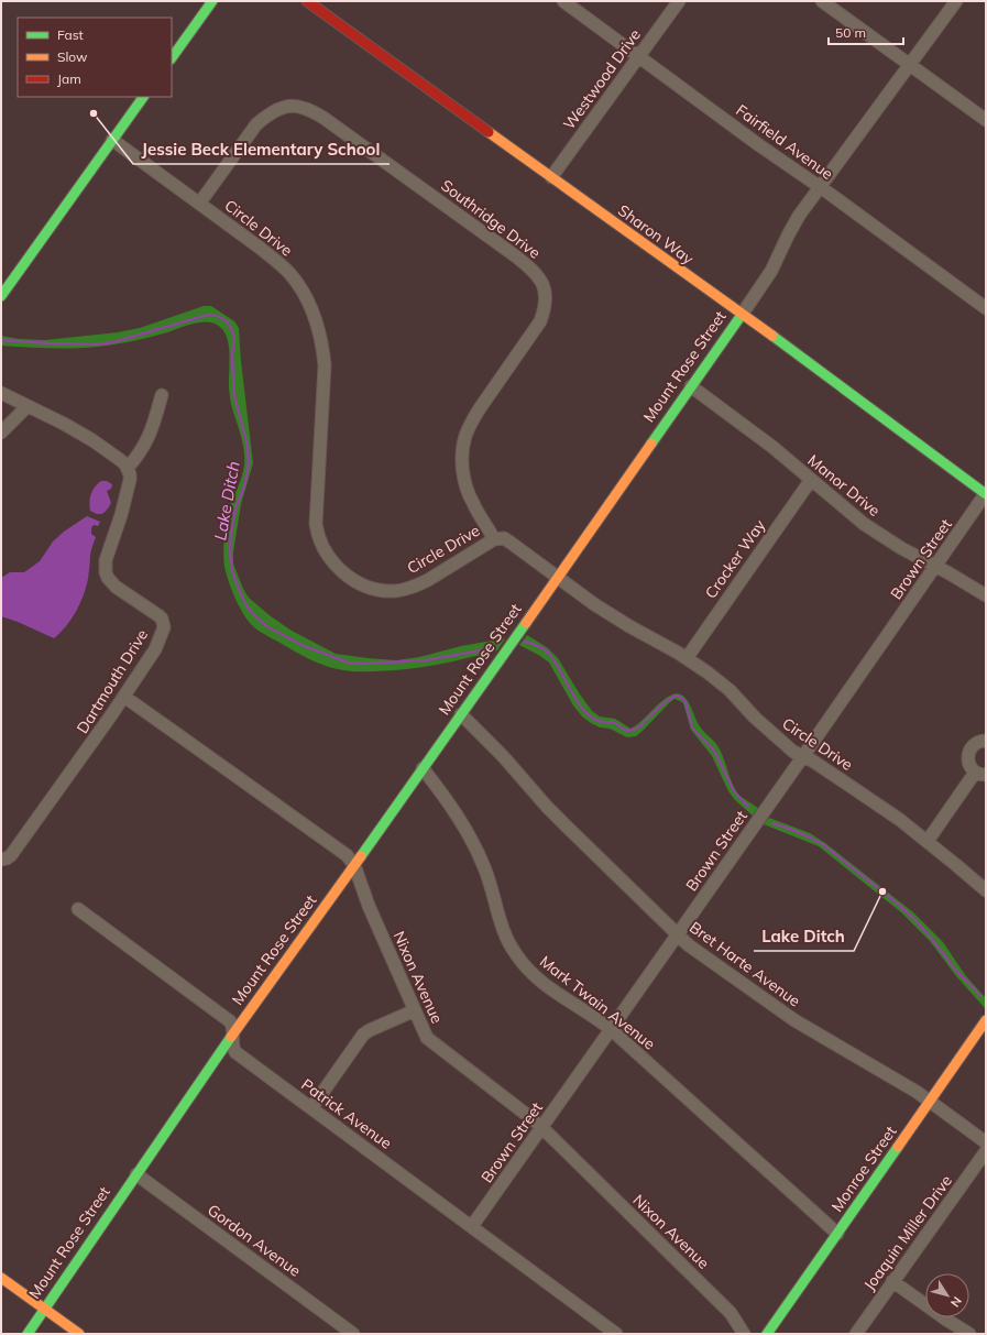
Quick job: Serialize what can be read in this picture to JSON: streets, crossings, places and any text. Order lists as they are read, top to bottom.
{
  "streets": {
    "street": [
      "Westwood Drive",
      "Fairfield Avenue",
      "Southridge Drive",
      "Circle Drive",
      "Sharon Way",
      "Mount Rose Street",
      "Manor Drive",
      "Crocker Way",
      "Brown Street",
      "Dartmouth Drive",
      "Bret Harte Avenue",
      "Nixon Avenue",
      "Mark Twain Avenue",
      "Patrick Avenue",
      "Monroe Street",
      "Joaquin Miller Drive",
      "Gordon Avenue"
    ]
  },
  "crossings": [
    ["Westwood Drive", "Fairfield Avenue"],
    ["Westwood Drive", "Sharon Way"],
    ["Fairfield Avenue", "Mount Rose Street"],
    ["Southridge Drive", "Circle Drive"],
    ["Circle Drive", "Mount Rose Street"],
    ["Circle Drive", "Crocker Way"],
    ["Circle Drive", "Brown Street"],
    ["Sharon Way", "Mount Rose Street"],
    ["Sharon Way", "Brown Street"],
    ["Mount Rose Street", "Manor Drive"],
    ["Mount Rose Street", "Bret Harte Avenue"],
    ["Mount Rose Street", "Nixon Avenue"],
    ["Mount Rose Street", "Mark Twain Avenue"],
    ["Mount Rose Street", "Patrick Avenue"],
    ["Mount Rose Street", "Gordon Avenue"],
    ["Manor Drive", "Crocker Way"],
    ["Manor Drive", "Brown Street"],
    ["Brown Street", "Bret Harte Avenue"],
    ["Brown Street", "Nixon Avenue"],
    ["Brown Street", "Mark Twain Avenue"],
    ["Brown Street", "Patrick Avenue"],
    ["Dartmouth Drive", "Nixon Avenue"],
    ["Bret Harte Avenue", "Monroe Street"],
    ["Mark Twain Avenue", "Monroe Street"]
  ],
  "water": ["Lake Ditch"],
  "places": ["Jessie Beck Elementary School", "Lake Ditch"],
  "legend": ["Fast", "Slow", "Jam"],
  "scale_bar": "50 m",
  "north": "bottom right"
}
